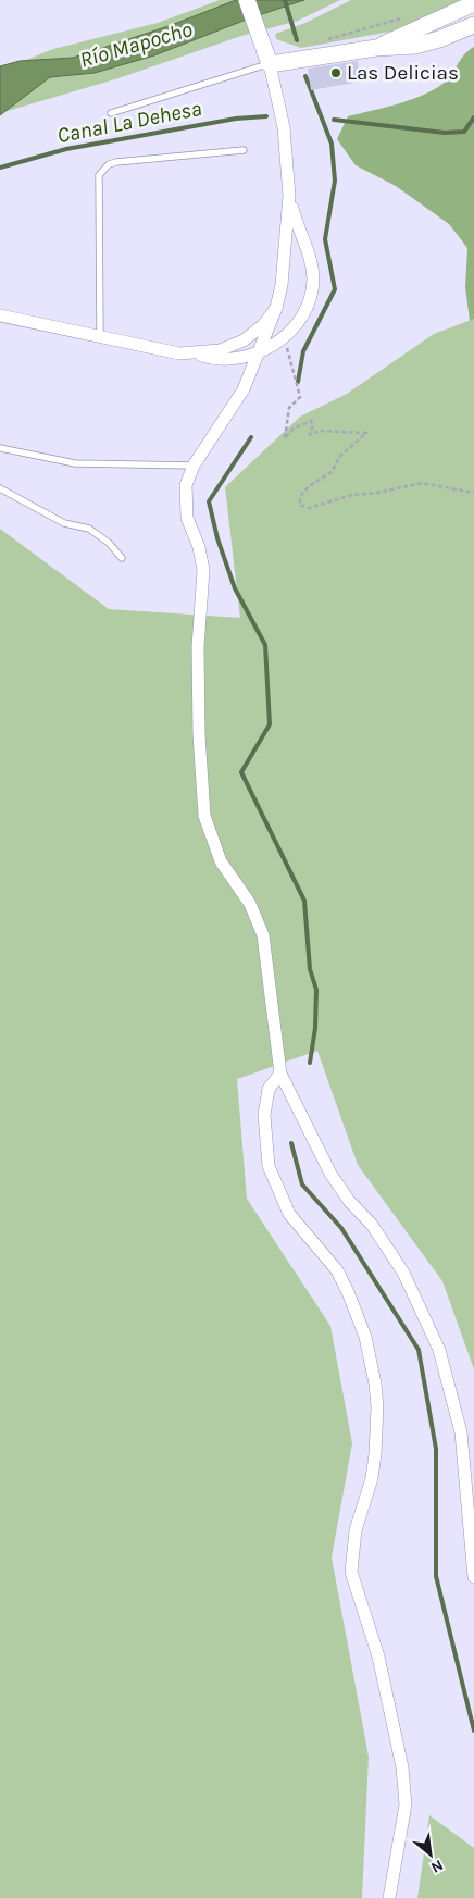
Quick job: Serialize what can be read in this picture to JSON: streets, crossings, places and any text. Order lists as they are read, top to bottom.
{
  "water": ["Río Mapocho", "Canal La Dehesa"],
  "places": ["Las Delicias"],
  "north": "bottom right"
}
